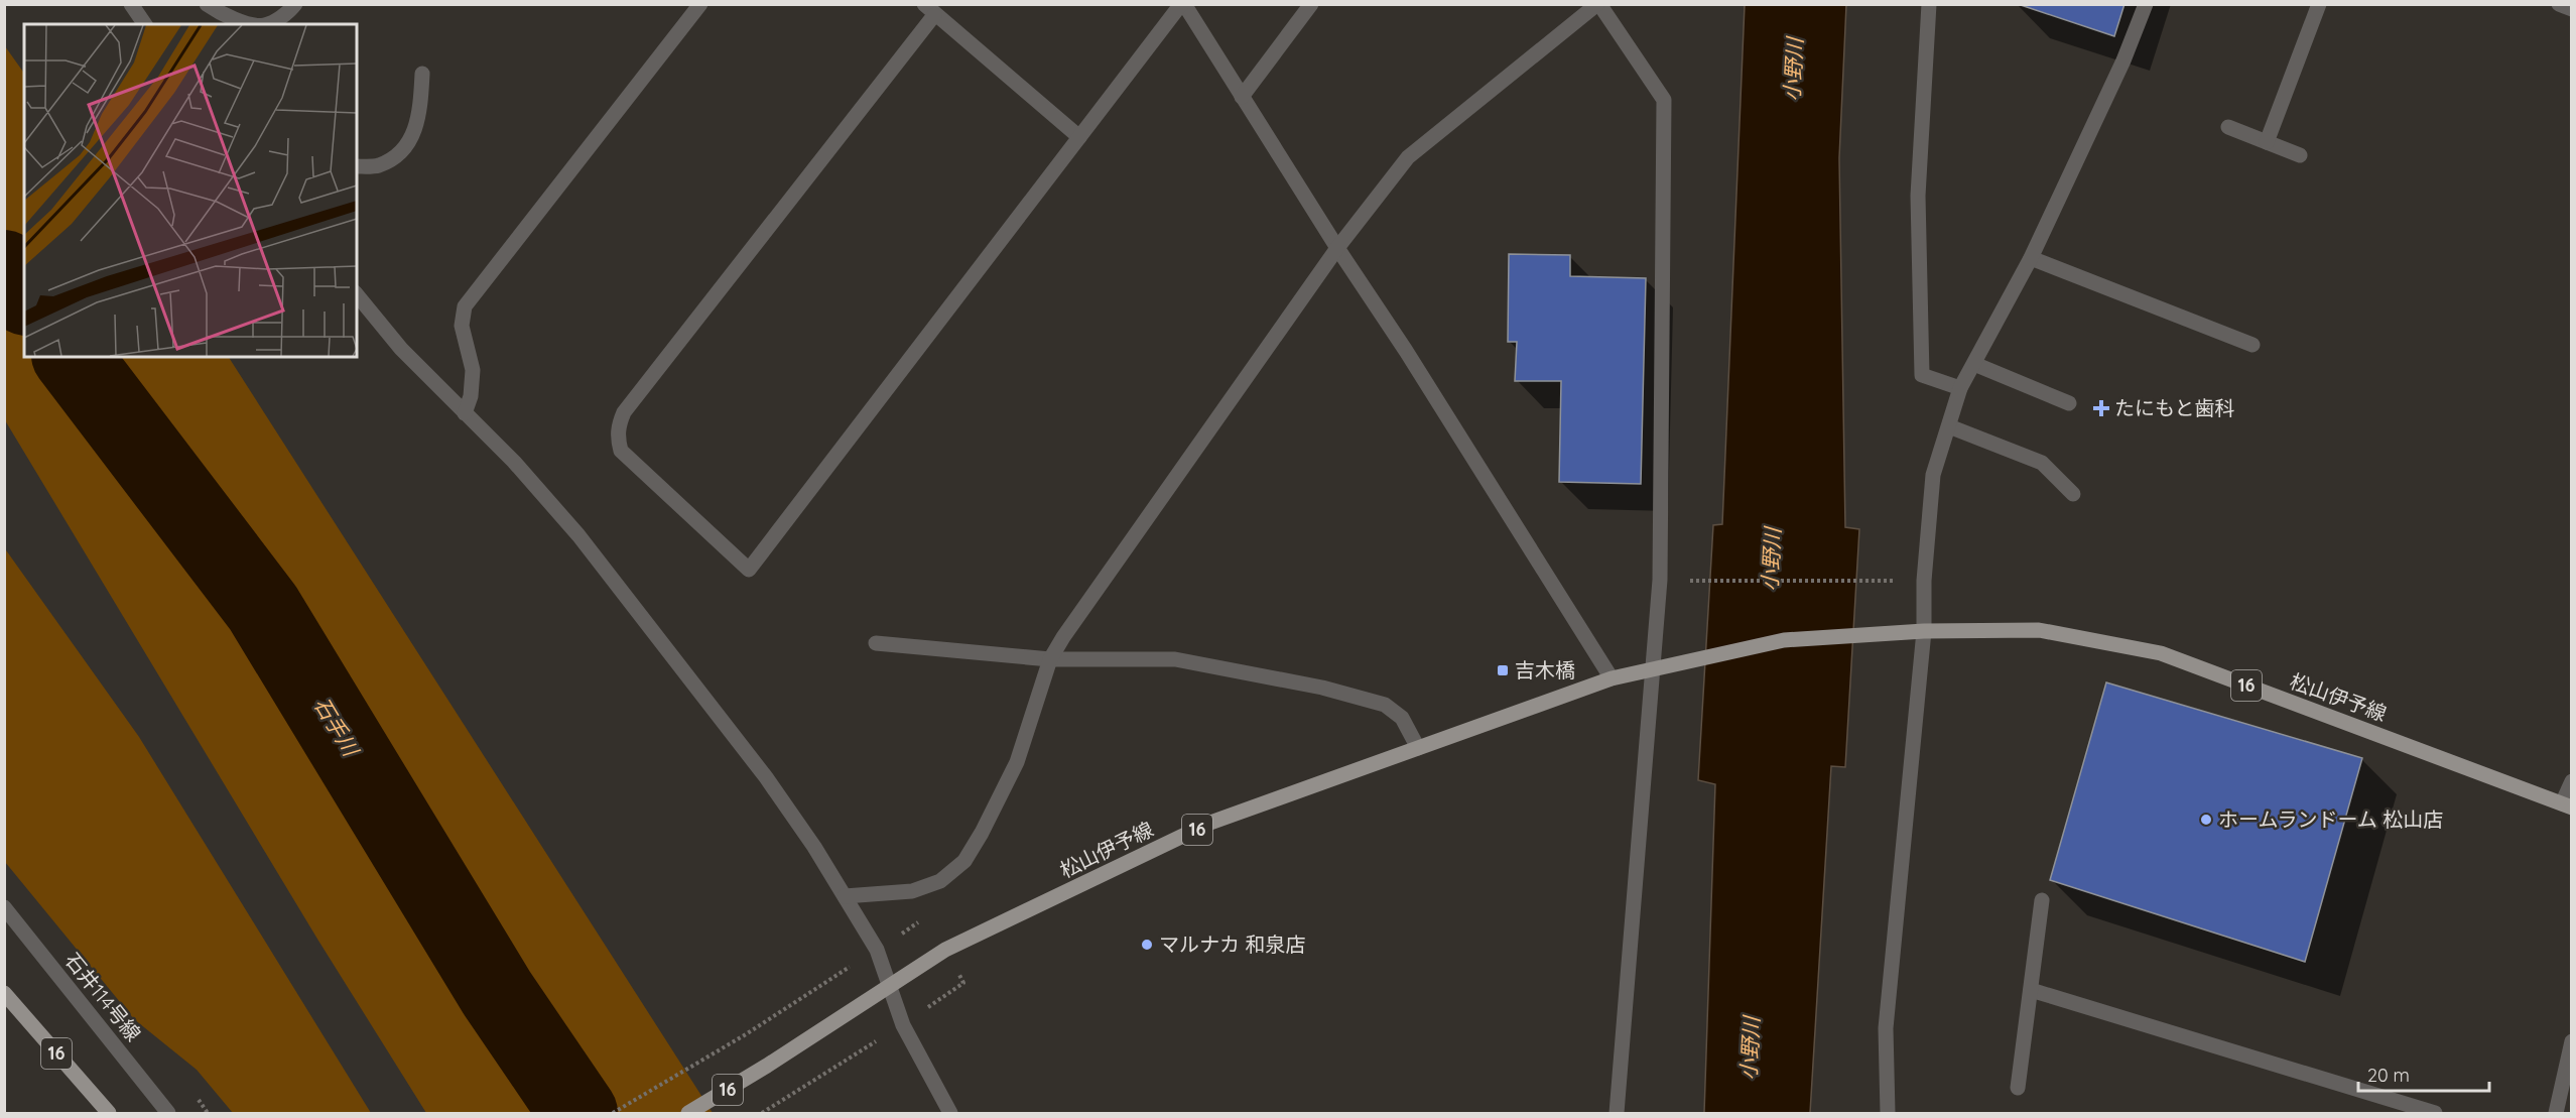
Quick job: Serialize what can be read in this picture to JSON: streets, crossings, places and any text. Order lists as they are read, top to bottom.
{
  "streets": {
    "main road": ["16", "松山伊予線"],
    "street": ["石井114号線"]
  },
  "water": ["小野川", "石手川"],
  "places": {
    "health": ["たにもと歯科"],
    "transit": ["吉木橋"],
    "other": ["ホームランドーム 松山店", "マルナカ 和泉店"]
  },
  "scale_bar": "20 m"
}
